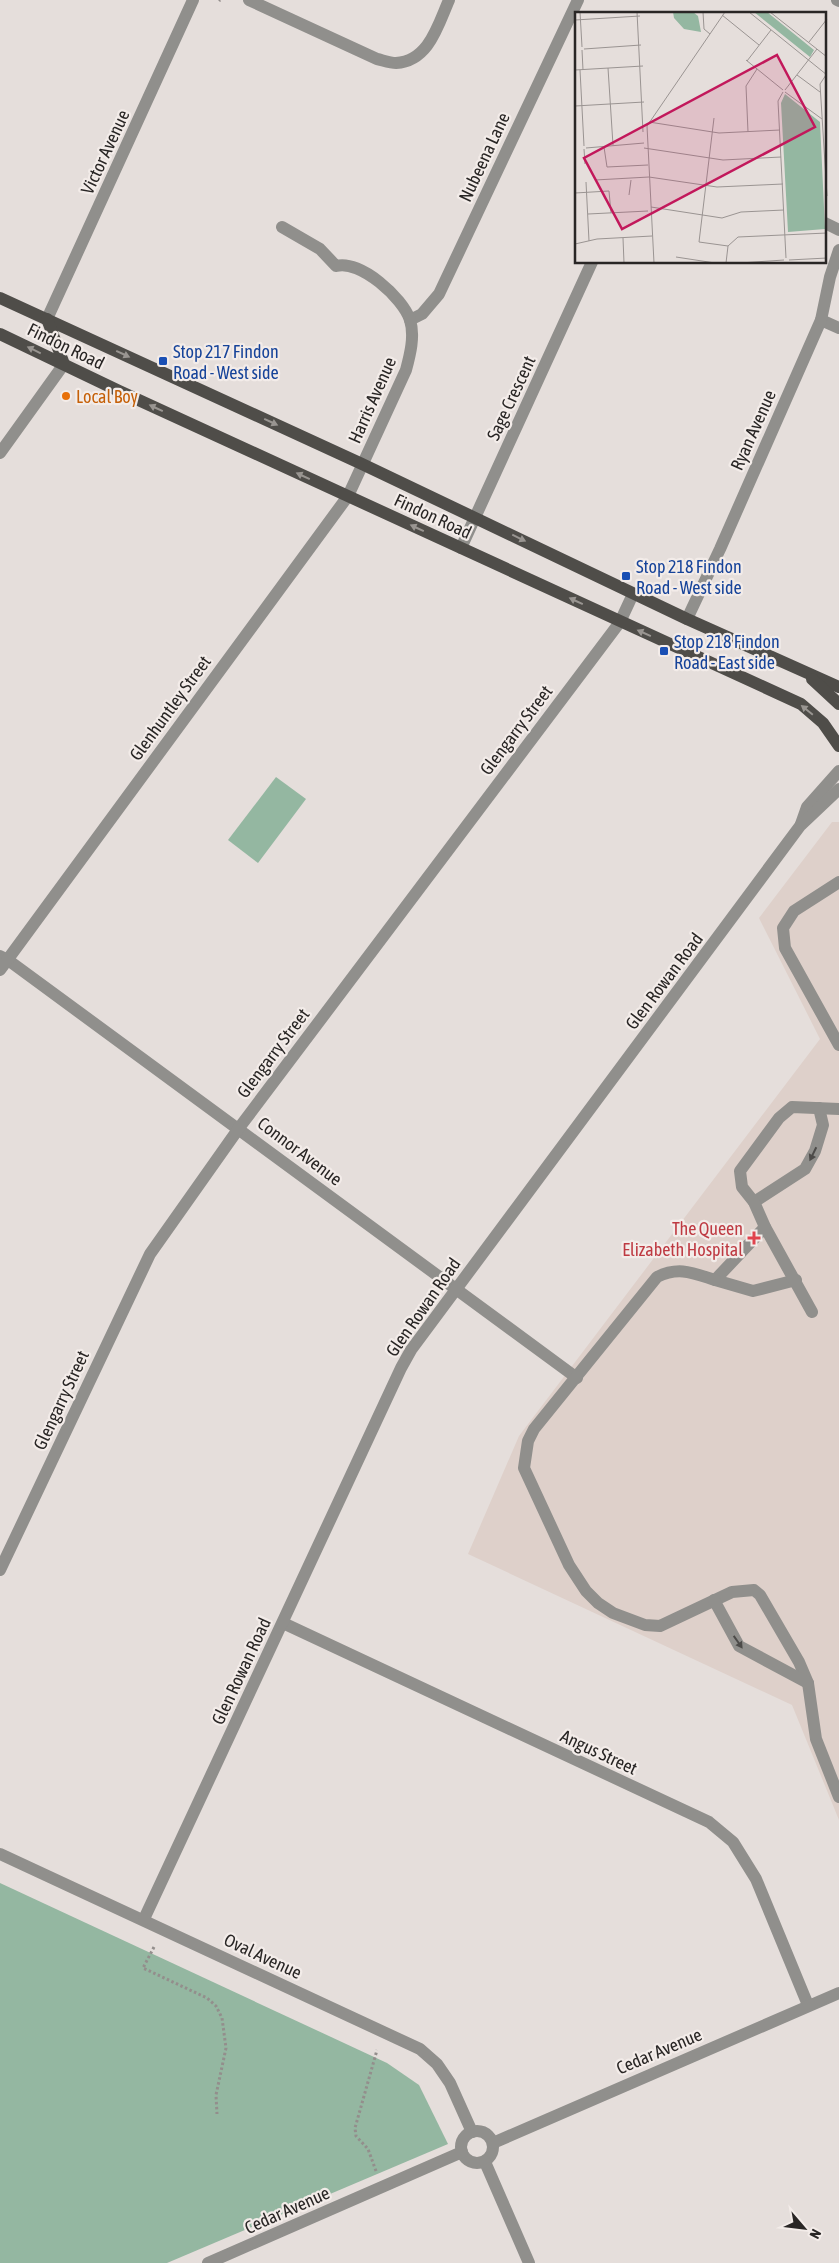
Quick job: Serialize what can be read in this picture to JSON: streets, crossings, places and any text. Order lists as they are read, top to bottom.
{
  "streets": {
    "main road": ["Findon Road"],
    "street": [
      "Victor Avenue",
      "Nubeena Lane",
      "Sage Crescent",
      "Harris Avenue",
      "Ryan Avenue",
      "Glenhuntley Street",
      "Glengarry Street",
      "Glen Rowan Road",
      "Connor Avenue",
      "Angus Street",
      "Oval Avenue",
      "Cedar Avenue"
    ]
  },
  "crossings": [
    ["Victor Avenue", "Findon Road"],
    ["Nubeena Lane", "Harris Avenue"],
    ["Findon Road", "Sage Crescent"],
    ["Findon Road", "Harris Avenue"],
    ["Findon Road", "Ryan Avenue"],
    ["Findon Road", "Glenhuntley Street"],
    ["Findon Road", "Glengarry Street"],
    ["Harris Avenue", "Glenhuntley Street"],
    ["Glenhuntley Street", "Connor Avenue"],
    ["Glengarry Street", "Connor Avenue"],
    ["Glen Rowan Road", "Connor Avenue"],
    ["Glen Rowan Road", "Angus Street"],
    ["Glen Rowan Road", "Oval Avenue"],
    ["Angus Street", "Cedar Avenue"],
    ["Oval Avenue", "Cedar Avenue"]
  ],
  "places": {
    "transit": ["Stop 217 Findon Road - West side", "Stop 218 Findon Road - West side", "Stop 218 Findon Road - East side"],
    "other": ["Local Boy"],
    "health": ["The Queen Elizabeth Hospital"]
  },
  "north": "bottom right"
}
